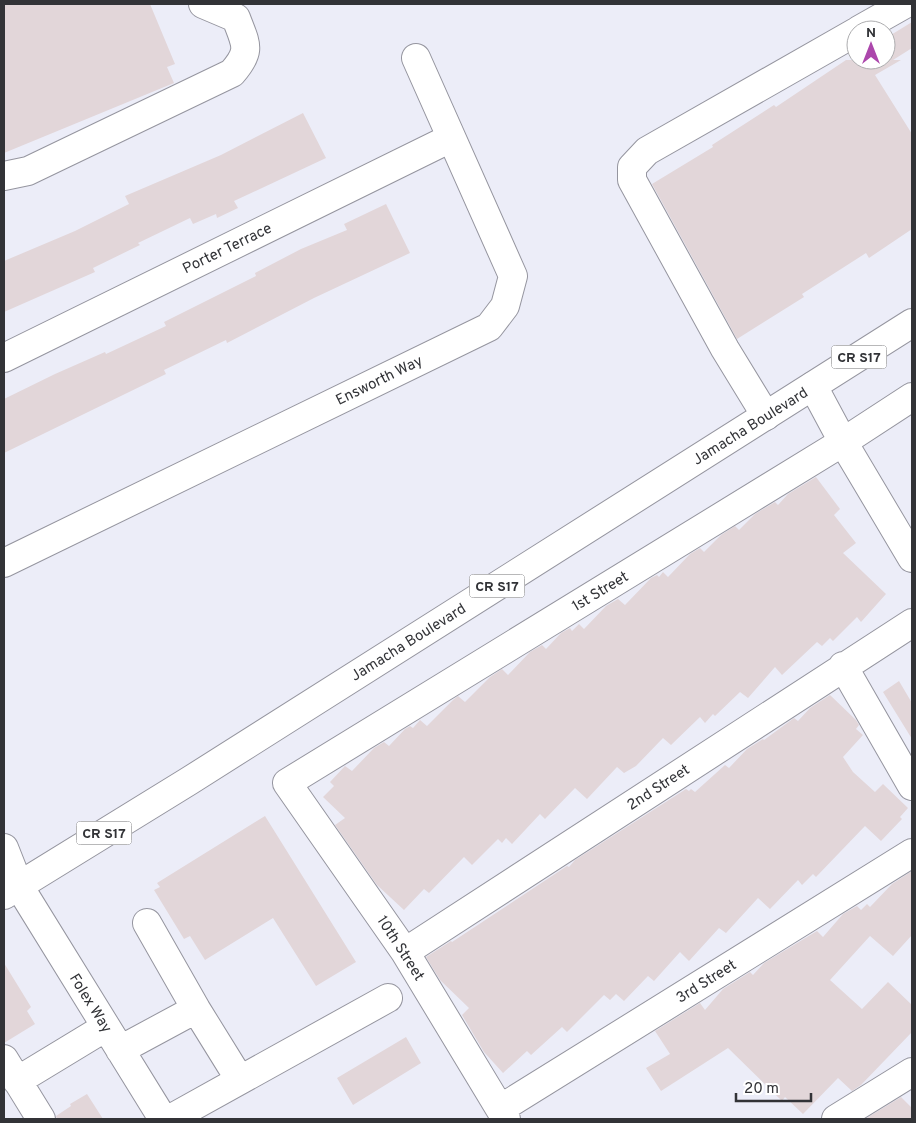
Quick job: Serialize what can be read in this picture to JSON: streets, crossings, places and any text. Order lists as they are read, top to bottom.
{
  "streets": {
    "street": [
      "Porter Terrace",
      "CR S17",
      "Ensworth Way",
      "Jamacha Boulevard",
      "1st Street",
      "2nd Street",
      "10th Street",
      "3rd Street",
      "Folex Way"
    ]
  },
  "crossings": [
    ["Porter Terrace", "Ensworth Way"],
    ["Jamacha Boulevard", "Folex Way"],
    ["1st Street", "10th Street"],
    ["2nd Street", "10th Street"],
    ["10th Street", "3rd Street"]
  ],
  "scale_bar": "20 m",
  "north": "top"
}
